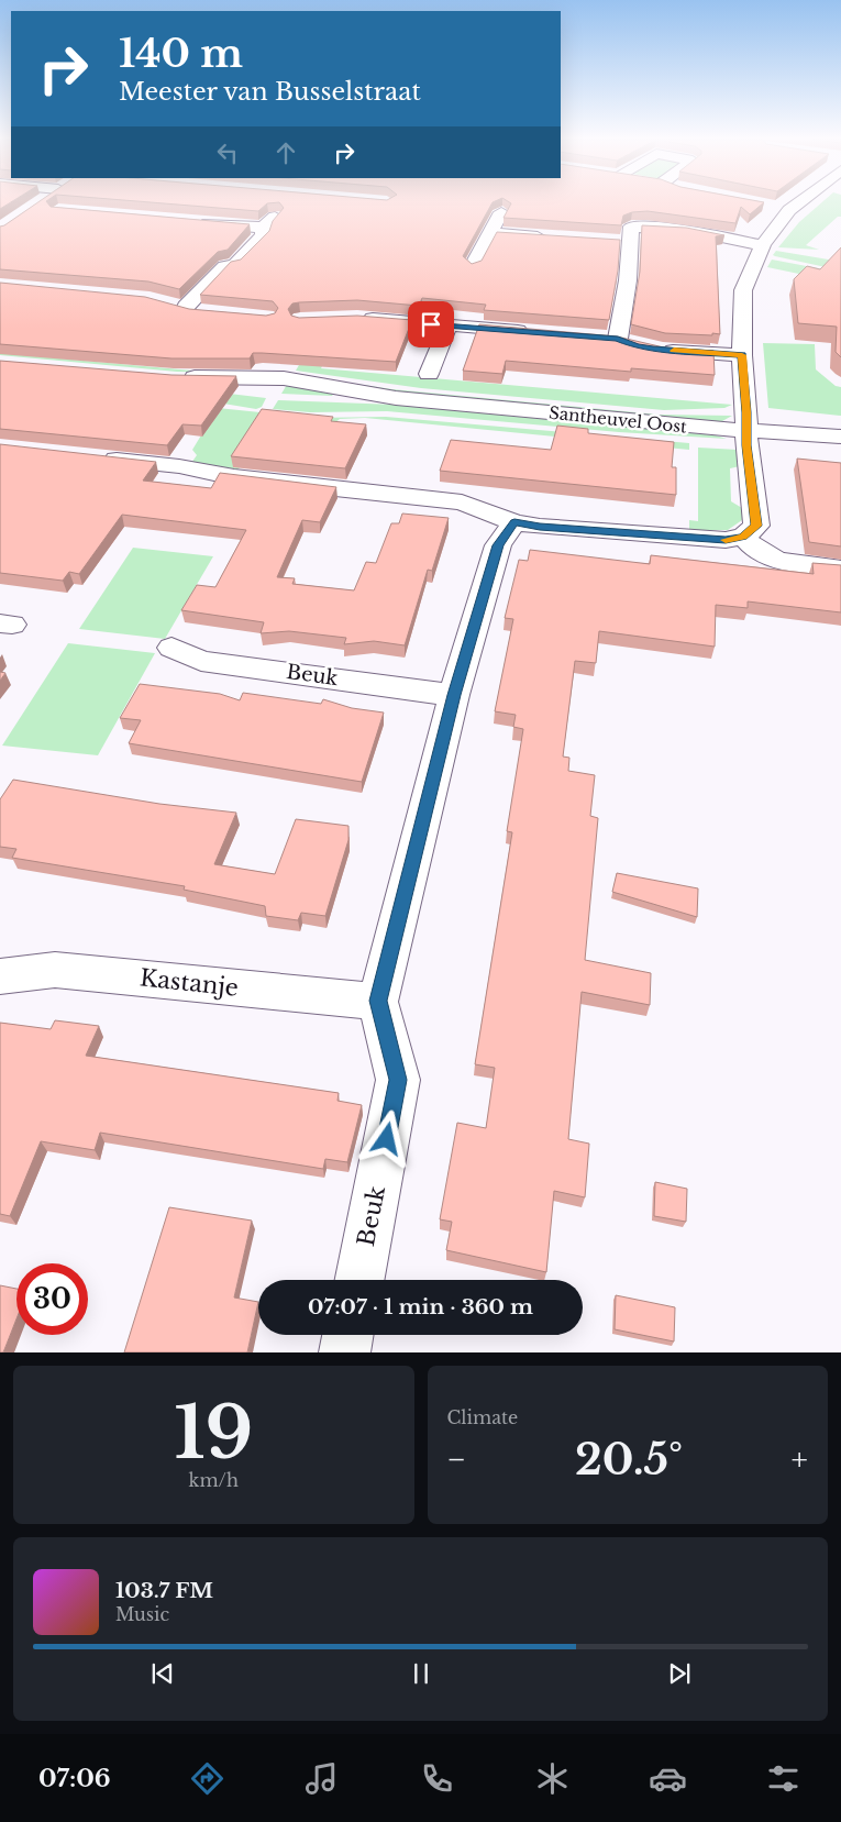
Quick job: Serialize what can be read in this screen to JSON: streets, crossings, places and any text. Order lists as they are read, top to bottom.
{
  "streets": {
    "street": ["Santheuvel Oost", "Beuk", "Kastanje"]
  },
  "crossings": [
    ["Beuk", "Kastanje"]
  ],
  "page": {
    "turn": ["140 m", "Meester van Busselstraat"],
    "limit": "30",
    "trip": "07:07 · 1 min · 360 m",
    "tile": [
      ["19", "km/h"],
      "Climate"
    ],
    "heat": ["−", "20.5°", "+"],
    "song": ["103.7 FM", "Music"],
    "tabs": "07:06"
  }
}
